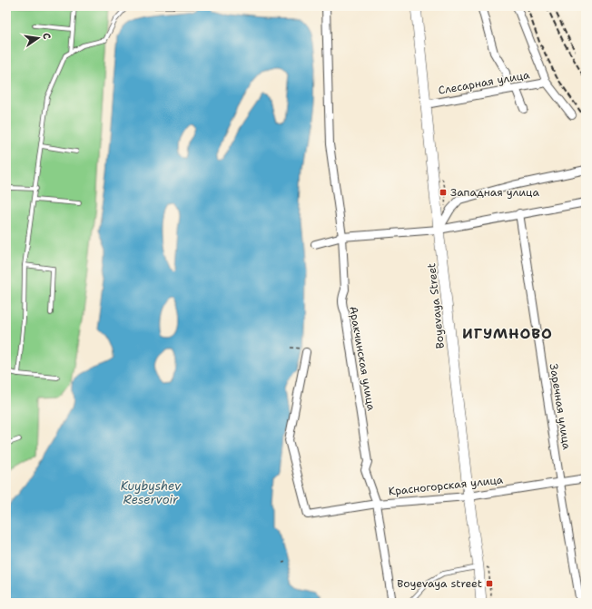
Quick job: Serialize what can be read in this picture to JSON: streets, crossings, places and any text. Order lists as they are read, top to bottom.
{
  "streets": {
    "main road": ["Boyevaya Street"],
    "street": [
      "Слесарная улица",
      "Аракчинская улица",
      "Заречная улица",
      "Красногорская улица"
    ]
  },
  "crossings": [
    ["Слесарная улица", "Boyevaya Street"],
    ["Boyevaya Street", "Красногорская улица"],
    ["Аракчинская улица", "Красногорская улица"],
    ["Заречная улица", "Красногорская улица"]
  ],
  "districts": ["ИГУМНОВО"],
  "water": ["Kuybyshev Reservoir"],
  "places": {
    "transit": ["Западная улица", "Boyevaya street"]
  },
  "north": "right"
}
